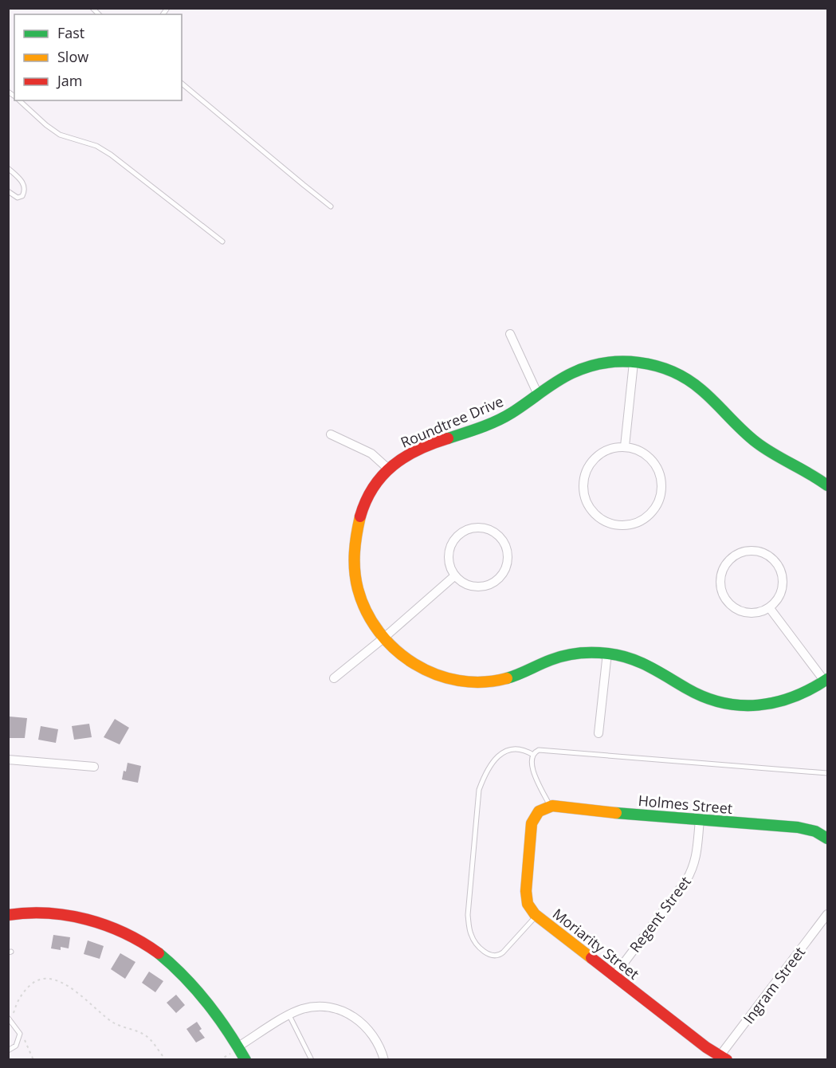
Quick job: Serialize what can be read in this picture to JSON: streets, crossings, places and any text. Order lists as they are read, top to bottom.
{
  "streets": {
    "street": [
      "Roundtree Drive",
      "Holmes Street",
      "Regent Street",
      "Moriarity Street",
      "Ingram Street"
    ]
  },
  "crossings": [
    ["Holmes Street", "Regent Street"],
    ["Holmes Street", "Moriarity Street"],
    ["Regent Street", "Moriarity Street"],
    ["Moriarity Street", "Ingram Street"]
  ],
  "legend": ["Fast", "Slow", "Jam"]
}
